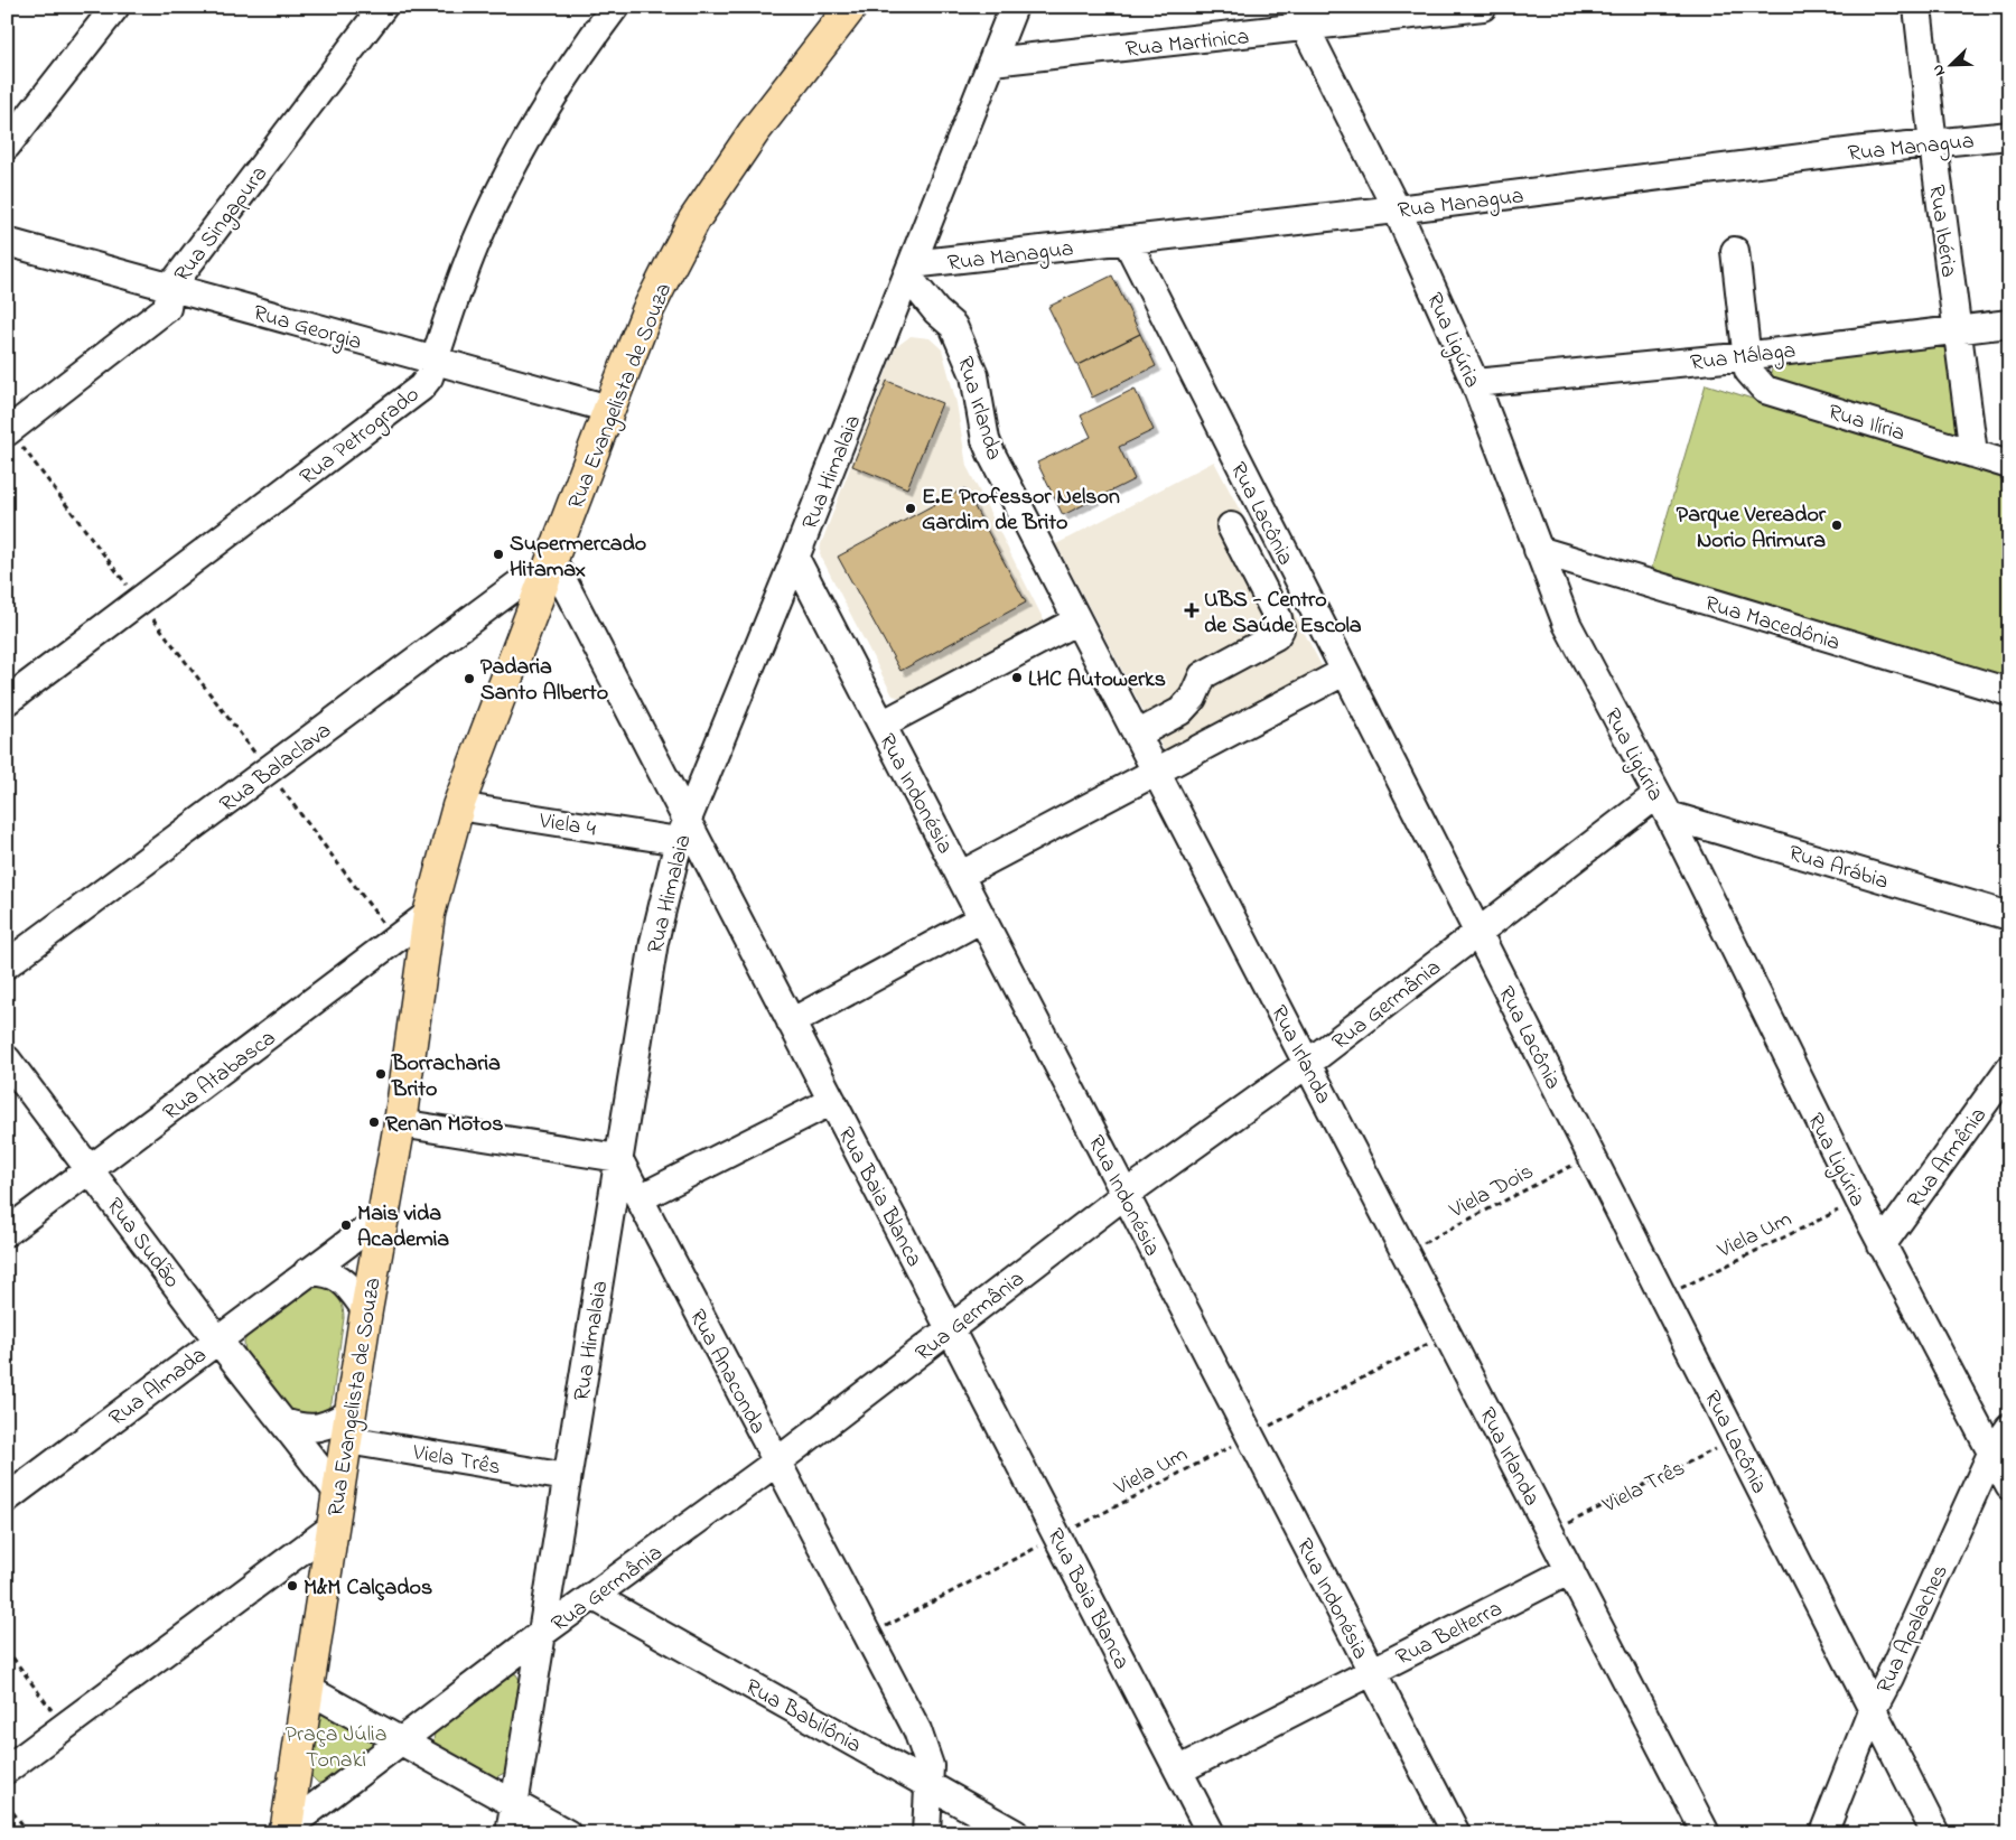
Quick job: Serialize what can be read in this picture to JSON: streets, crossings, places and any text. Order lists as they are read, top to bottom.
{
  "streets": {
    "main road": ["Rua Evangelista de Souza"],
    "street": [
      "Rua Martinica",
      "Rua Managua",
      "Rua Singapura",
      "Rua Ibéria",
      "Rua Georgia",
      "Rua Ligúria",
      "Rua Málaga",
      "Rua Irlanda",
      "Rua Ilíria",
      "Rua Petrogrado",
      "Rua Himalaia",
      "Rua Lacônia",
      "Rua Macedônia",
      "Rua Balaclava",
      "Rua Indonésia",
      "Viela 4",
      "Rua Arábia",
      "Rua Germânia",
      "Rua Atabasca",
      "Rua Armênia",
      "Rua Baia Blanca",
      "Rua Sudão",
      "Rua Anaconda",
      "Rua Almada",
      "Viela Três",
      "Rua Apalaches",
      "Rua Belterra",
      "Rua Babilônia"
    ],
    "path": ["Viela Dois", "Viela Um"]
  },
  "crossings": [
    ["Rua Martinica", "Rua Ligúria"],
    ["Rua Martinica", "Rua Himalaia"],
    ["Rua Managua", "Rua Ibéria"],
    ["Rua Managua", "Rua Ligúria"],
    ["Rua Managua", "Rua Irlanda"],
    ["Rua Managua", "Rua Himalaia"],
    ["Rua Managua", "Rua Lacônia"],
    ["Rua Singapura", "Rua Georgia"],
    ["Rua Ibéria", "Rua Málaga"],
    ["Rua Ibéria", "Rua Ilíria"],
    ["Rua Georgia", "Rua Evangelista de Souza"],
    ["Rua Georgia", "Rua Petrogrado"],
    ["Rua Ligúria", "Rua Málaga"],
    ["Rua Ligúria", "Rua Macedônia"],
    ["Rua Ligúria", "Rua Arábia"],
    ["Rua Ligúria", "Rua Germânia"],
    ["Rua Ligúria", "Rua Armênia"],
    ["Rua Ligúria", "Viela Um"],
    ["Rua Ligúria", "Rua Apalaches"],
    ["Rua Málaga", "Rua Ilíria"],
    ["Rua Evangelista de Souza", "Rua Balaclava"],
    ["Rua Evangelista de Souza", "Viela 4"],
    ["Rua Evangelista de Souza", "Rua Atabasca"],
    ["Rua Evangelista de Souza", "Rua Baia Blanca"],
    ["Rua Evangelista de Souza", "Rua Sudão"],
    ["Rua Evangelista de Souza", "Rua Almada"],
    ["Rua Evangelista de Souza", "Viela Três"],
    ["Rua Irlanda", "Rua Himalaia"],
    ["Rua Irlanda", "Rua Germânia"],
    ["Rua Irlanda", "Viela Dois"],
    ["Rua Irlanda", "Viela Um"],
    ["Rua Irlanda", "Viela Três"],
    ["Rua Irlanda", "Rua Belterra"],
    ["Rua Himalaia", "Rua Indonésia"],
    ["Rua Himalaia", "Viela 4"],
    ["Rua Himalaia", "Rua Germânia"],
    ["Rua Himalaia", "Rua Baia Blanca"],
    ["Rua Himalaia", "Rua Anaconda"],
    ["Rua Himalaia", "Viela Três"],
    ["Rua Lacônia", "Rua Germânia"],
    ["Rua Lacônia", "Viela Dois"],
    ["Rua Lacônia", "Viela Um"],
    ["Rua Lacônia", "Viela Três"],
    ["Rua Lacônia", "Rua Apalaches"],
    ["Rua Balaclava", "Rua Baia Blanca"],
    ["Rua Indonésia", "Rua Germânia"],
    ["Rua Indonésia", "Viela Um"],
    ["Rua Indonésia", "Rua Belterra"],
    ["Viela 4", "Rua Baia Blanca"],
    ["Rua Arábia", "Rua Germânia"],
    ["Rua Germânia", "Rua Baia Blanca"],
    ["Rua Germânia", "Rua Anaconda"],
    ["Rua Germânia", "Rua Babilônia"],
    ["Rua Atabasca", "Rua Sudão"],
    ["Rua Baia Blanca", "Viela Um"],
    ["Rua Baia Blanca", "Rua Belterra"],
    ["Viela Um", "Rua Anaconda"],
    ["Rua Sudão", "Rua Almada"],
    ["Rua Anaconda", "Rua Babilônia"]
  ],
  "parks": ["Praça Júlia Tonaki"],
  "places": {
    "other": [
      "E.E Professor Nelson Gardim de Brito",
      "Parque Vereador Norio Arimura",
      "Supermercado Hitamax",
      "LHC Autowerks",
      "Padaria Santo Alberto",
      "Borracharia Brito",
      "Renan Motos",
      "Mais vida Academia",
      "M&M Calçados"
    ],
    "health": ["UBS - Centro de Saúde Escola"]
  },
  "north": "bottom left"
}
